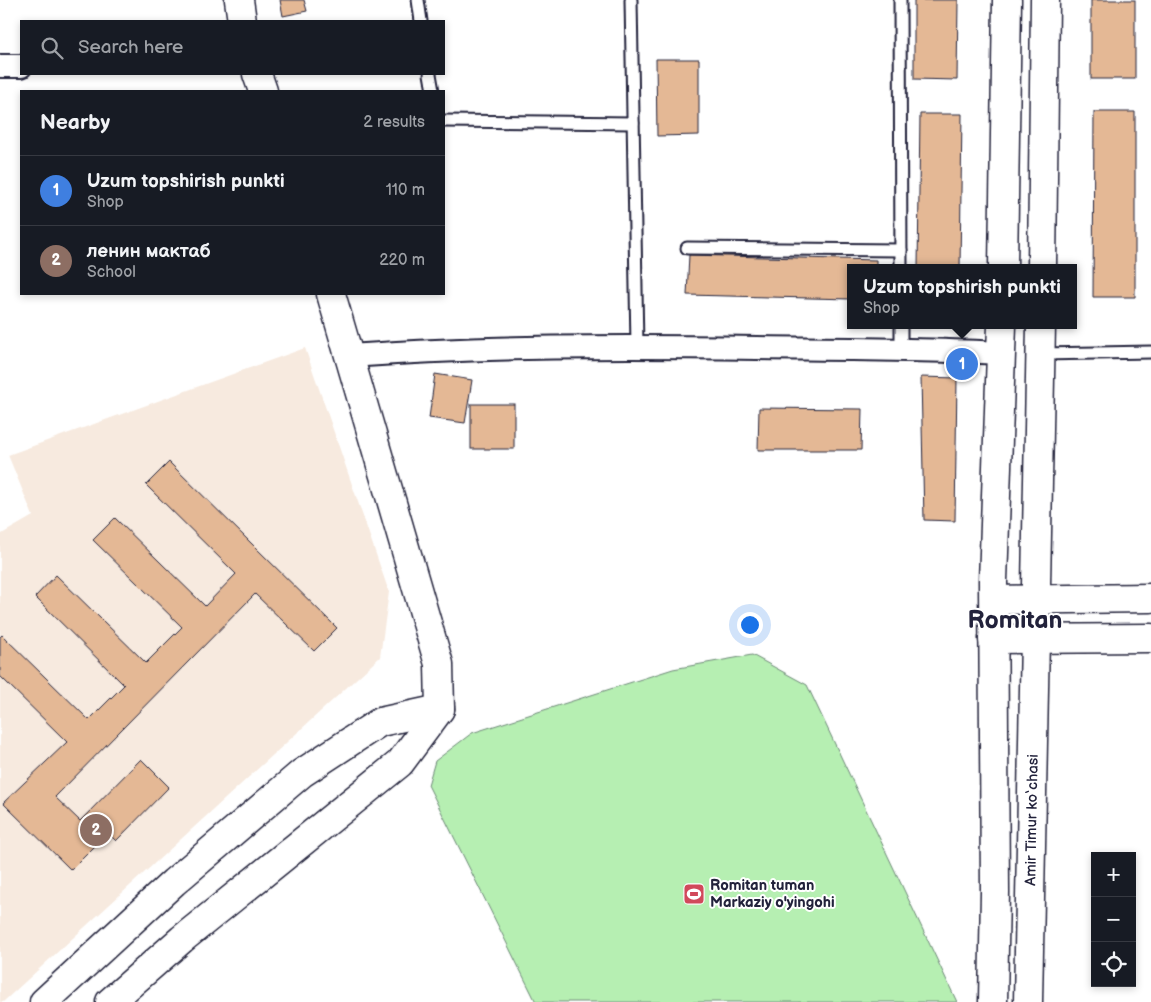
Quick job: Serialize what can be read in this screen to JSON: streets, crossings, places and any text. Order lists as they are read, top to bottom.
{
  "streets": {
    "street": ["Amir Timur ko‘chasi"]
  },
  "districts": ["Romitan"],
  "places": {
    "sports": ["Romitan tuman Markaziy o'yingohi"]
  },
  "page": {
    "search": "Search here",
    "heading": ["Nearby", "2 results"],
    "list": [
      {
        "mark": "1",
        "name": "Uzum topshirish punkti",
        "note": "Shop",
        "value": "110 m"
      },
      {
        "mark": "2",
        "name": "ленин мактаб",
        "note": "School",
        "value": "220 m"
      }
    ],
    "popup": ["Uzum topshirish punkti", "Shop"],
    "pins": ["1", "2"],
    "map_buttons": ["+", "−"]
  }
}
